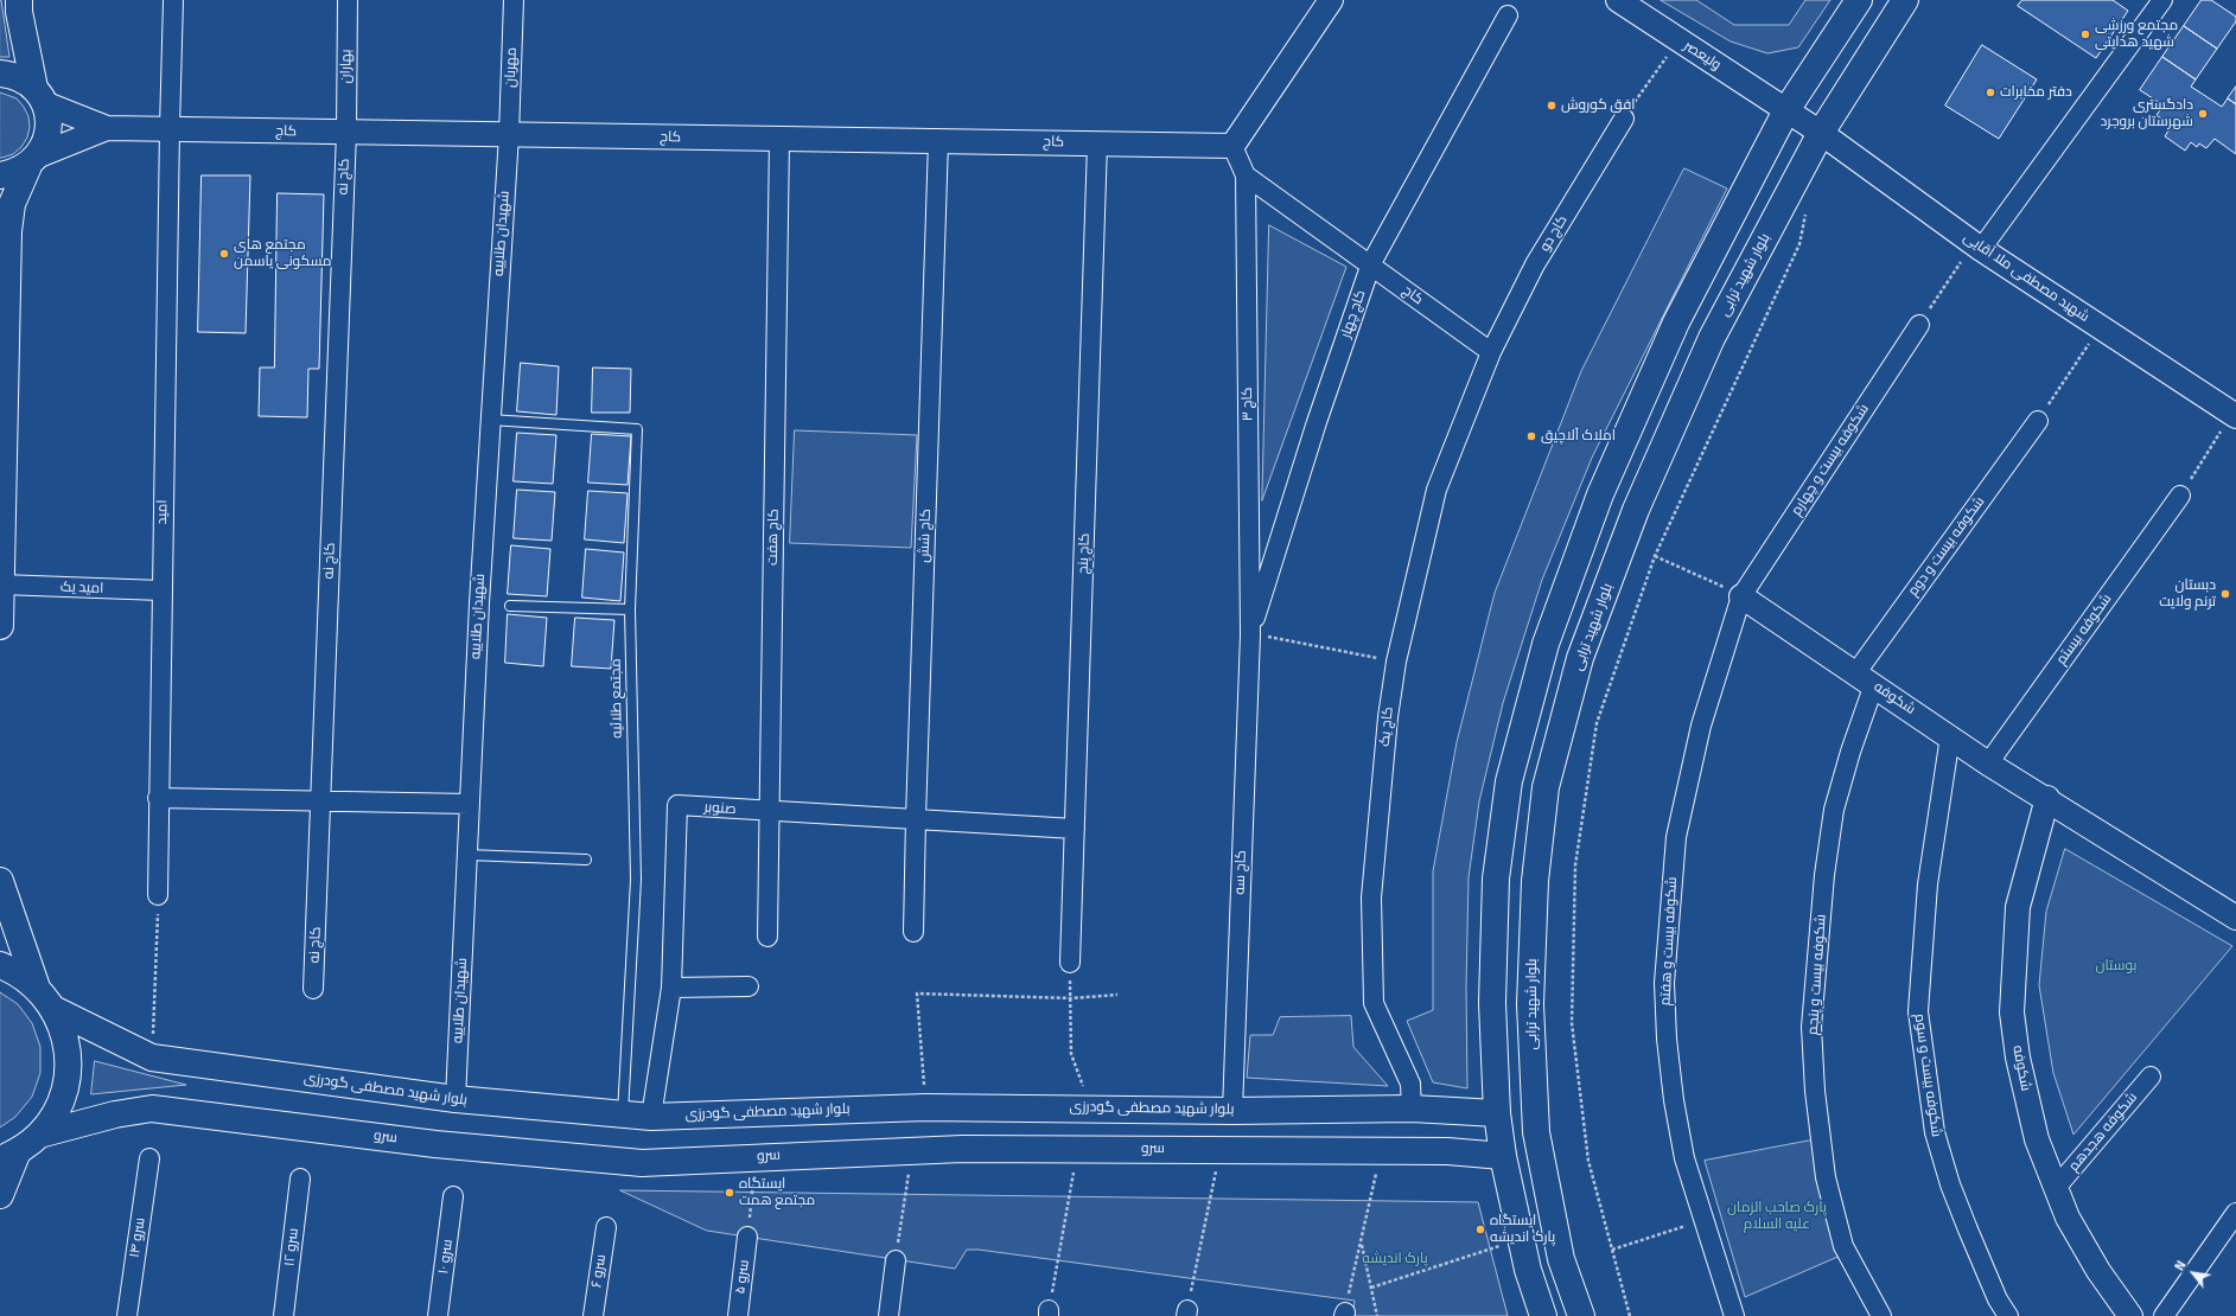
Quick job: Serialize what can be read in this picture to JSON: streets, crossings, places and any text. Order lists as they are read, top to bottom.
{
  "streets": {
    "main road": ["بلوار شهید ترابی", "بلوار شهید مصطفی گودرزی", "سرو"],
    "street": [
      "ولیعصر",
      "بهاران",
      "مهربان",
      "کاج",
      "کاج نه",
      "شهیدان طلاییه",
      "کاج دو",
      "شهید مصطفی ملا آقایی",
      "کاج چهار",
      "کاج ۳",
      "شکوفه بیست و چهارم",
      "امید",
      "کاج شش",
      "کاج هفت",
      "شکوفه بیست و دوم",
      "کاج پنج",
      "امید یک",
      "شکوفه بیستم",
      "شکوفه",
      "کاج یک",
      "صنوبر",
      "کاج سه",
      "شکوفه بیست و هفتم",
      "شکوفه بیست و پنجم",
      "شکوفه بیست و سوم",
      "شکوفه هجدهم",
      "سرو ۱۴",
      "سرو ۱۲",
      "سرو ۱۰",
      "سرو ۶",
      "سرو ۵"
    ],
    "lane": ["مجتمع طلائیه"]
  },
  "crossings": [
    ["ولیعصر", "بلوار شهید ترابی"],
    ["ولیعصر", "شهید مصطفی ملا آقایی"],
    ["بهاران", "کاج"],
    ["بهاران", "کاج نه"],
    ["مهربان", "کاج"],
    ["مهربان", "شهیدان طلاییه"],
    ["کاج", "کاج نه"],
    ["کاج", "شهیدان طلاییه"],
    ["کاج", "کاج دو"],
    ["کاج", "کاج چهار"],
    ["کاج", "کاج ۳"],
    ["کاج", "امید"],
    ["کاج", "کاج شش"],
    ["کاج", "کاج هفت"],
    ["کاج", "کاج پنج"],
    ["کاج", "کاج یک"],
    ["شهیدان طلاییه", "مجتمع طلائیه"],
    ["شهیدان طلاییه", "بلوار شهید مصطفی گودرزی"],
    ["کاج دو", "کاج یک"],
    ["بلوار شهید ترابی", "شهید مصطفی ملا آقایی"],
    ["کاج چهار", "کاج ۳"],
    ["کاج چهار", "کاج سه"],
    ["کاج ۳", "کاج سه"],
    ["شکوفه بیست و چهارم", "شکوفه"],
    ["شکوفه بیست و چهارم", "شکوفه بیست و هفتم"],
    ["امید", "امید یک"],
    ["کاج شش", "صنوبر"],
    ["کاج هفت", "صنوبر"],
    ["شکوفه بیست و دوم", "شکوفه"],
    ["شکوفه بیست و دوم", "شکوفه بیست و پنجم"],
    ["کاج پنج", "صنوبر"],
    ["شکوفه بیستم", "شکوفه"],
    ["مجتمع طلائیه", "بلوار شهید مصطفی گودرزی"],
    ["شکوفه", "شکوفه بیست و هفتم"],
    ["شکوفه", "شکوفه بیست و پنجم"],
    ["شکوفه", "شکوفه بیست و سوم"],
    ["شکوفه", "شکوفه هجدهم"],
    ["کاج یک", "بلوار شهید مصطفی گودرزی"],
    ["صنوبر", "بلوار شهید مصطفی گودرزی"],
    ["کاج سه", "بلوار شهید مصطفی گودرزی"]
  ],
  "parks": ["بوستان", "پارک صاحب الزمان علیه السلام", "پارک اندیشه"],
  "places": [
    "مجتمع ورزشی شهید هدایتی",
    "دفتر مخابرات",
    "افق کوروش",
    "دادگستری شهرستان بروجرد",
    "مجتمع های مسکونی یاسمن",
    "املاک آلاچیق",
    "دبستان ترنم ولایت",
    "ایستگاه مجتمع همت",
    "ایستگاه پارک اندیشه"
  ],
  "north": "top left"
}
